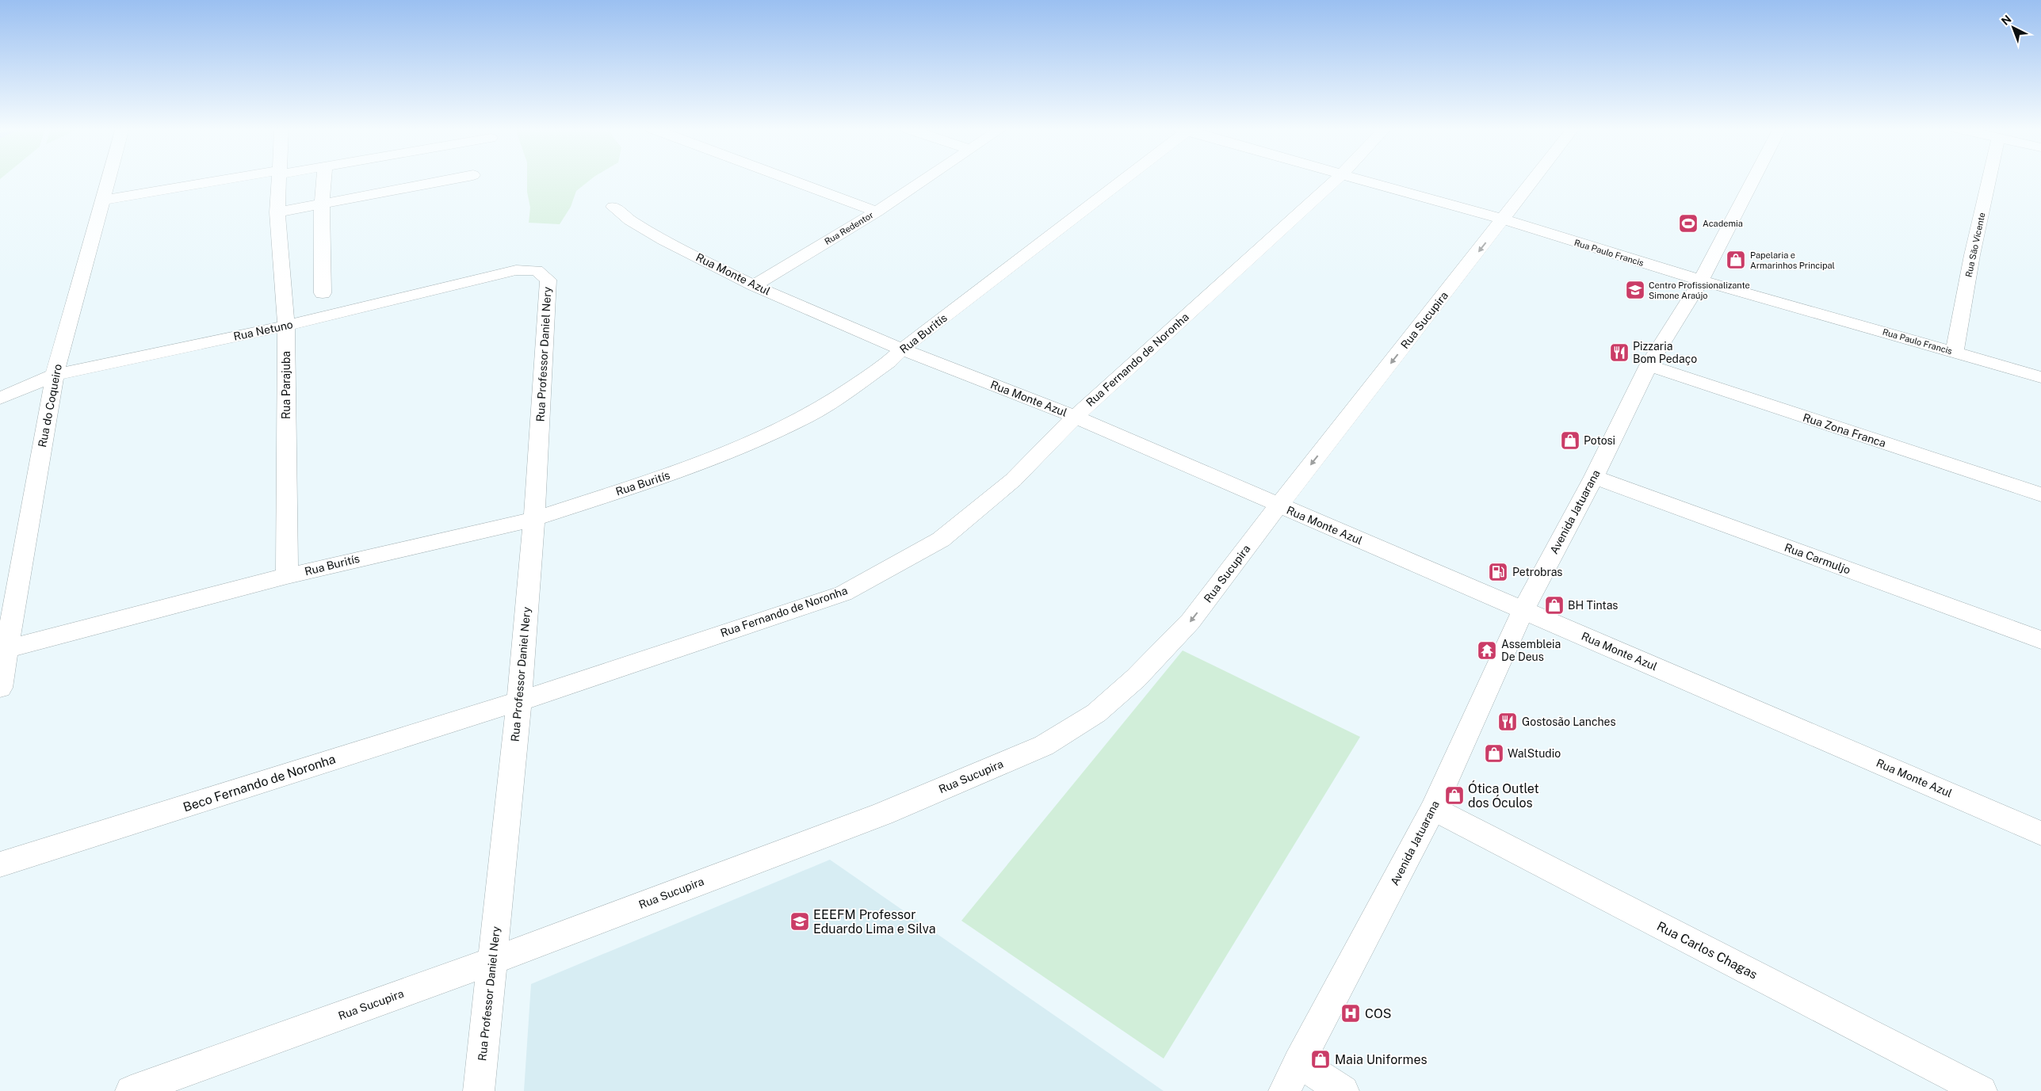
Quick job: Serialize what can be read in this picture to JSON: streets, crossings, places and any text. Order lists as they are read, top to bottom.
{
  "streets": {
    "street": [
      "Rua Redentor",
      "Rua São Vicente",
      "Rua Paulo Francis",
      "Rua Monte Azul",
      "Rua Sucupira",
      "Rua Netuno",
      "Rua Buritís",
      "Rua Professor Daniel Nery",
      "Rua Fernando de Noronha",
      "Rua Parajuba",
      "Rua do Coqueiro",
      "Rua Zona Franca",
      "Avenida Jatuarana",
      "Rua Carmuljo",
      "Beco Fernando de Noronha",
      "Rua Carlos Chagas"
    ]
  },
  "crossings": [
    ["Rua Redentor", "Rua Monte Azul"],
    ["Rua São Vicente", "Rua Paulo Francis"],
    ["Rua Paulo Francis", "Rua Sucupira"],
    ["Rua Paulo Francis", "Avenida Jatuarana"],
    ["Rua Monte Azul", "Rua Sucupira"],
    ["Rua Monte Azul", "Rua Buritís"],
    ["Rua Monte Azul", "Rua Fernando de Noronha"],
    ["Rua Monte Azul", "Avenida Jatuarana"],
    ["Rua Sucupira", "Rua Professor Daniel Nery"],
    ["Rua Netuno", "Rua Professor Daniel Nery"],
    ["Rua Netuno", "Rua Parajuba"],
    ["Rua Netuno", "Rua do Coqueiro"],
    ["Rua Buritís", "Rua Professor Daniel Nery"],
    ["Rua Buritís", "Rua Parajuba"],
    ["Rua Buritís", "Rua do Coqueiro"],
    ["Rua Professor Daniel Nery", "Rua Fernando de Noronha"],
    ["Rua Professor Daniel Nery", "Beco Fernando de Noronha"],
    ["Rua Fernando de Noronha", "Beco Fernando de Noronha"],
    ["Rua Zona Franca", "Avenida Jatuarana"],
    ["Avenida Jatuarana", "Rua Carmuljo"],
    ["Avenida Jatuarana", "Rua Carlos Chagas"]
  ],
  "one_way": ["Rua Sucupira"],
  "places": {
    "sports": ["Academia"],
    "shop": [
      "Papelaria e Armarinhos Principal",
      "Potosi",
      "BH Tintas",
      "WalStudio",
      "Ótica Outlet dos Óculos",
      "Maia Uniformes"
    ],
    "school or university": ["Centro Profissionalizante Simone Araújo", "EEEFM Professor Eduardo Lima e Silva"],
    "restaurant": ["Pizzaria Bom Pedaço", "Gostosão Lanches"],
    "fuel station": ["Petrobras"],
    "temple": ["Assembleia De Deus"],
    "hospital": ["COS"]
  },
  "north": "top left"
}
